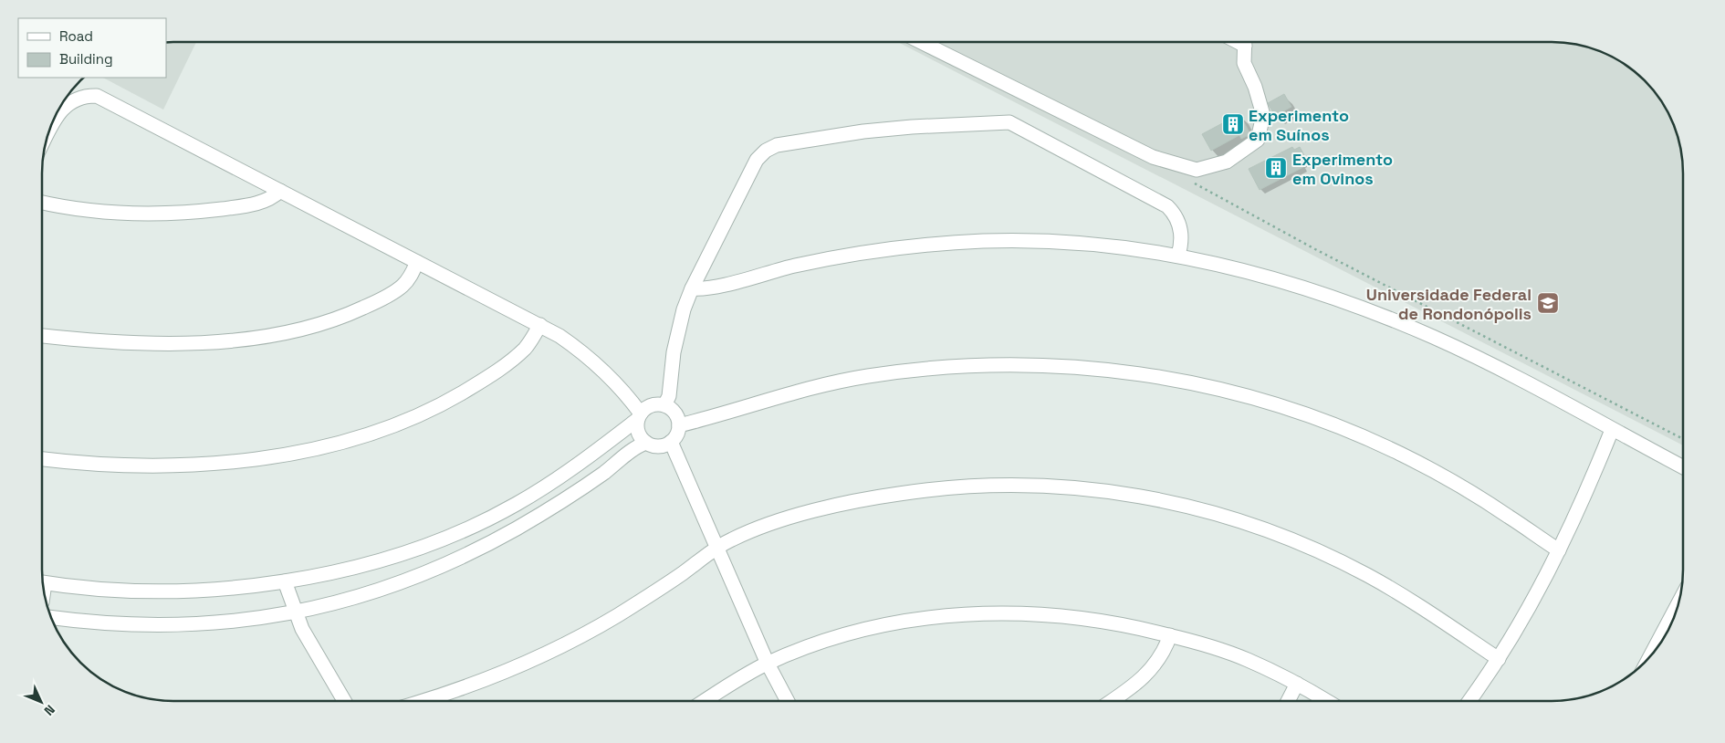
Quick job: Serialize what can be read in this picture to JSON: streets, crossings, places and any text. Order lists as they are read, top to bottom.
{
  "places": {
    "building": ["Experimento em Suínos", "Experimento em Ovinos"],
    "school or university": ["Universidade Federal de Rondonópolis"]
  },
  "legend": ["Road", "Building"],
  "north": "bottom right"
}
